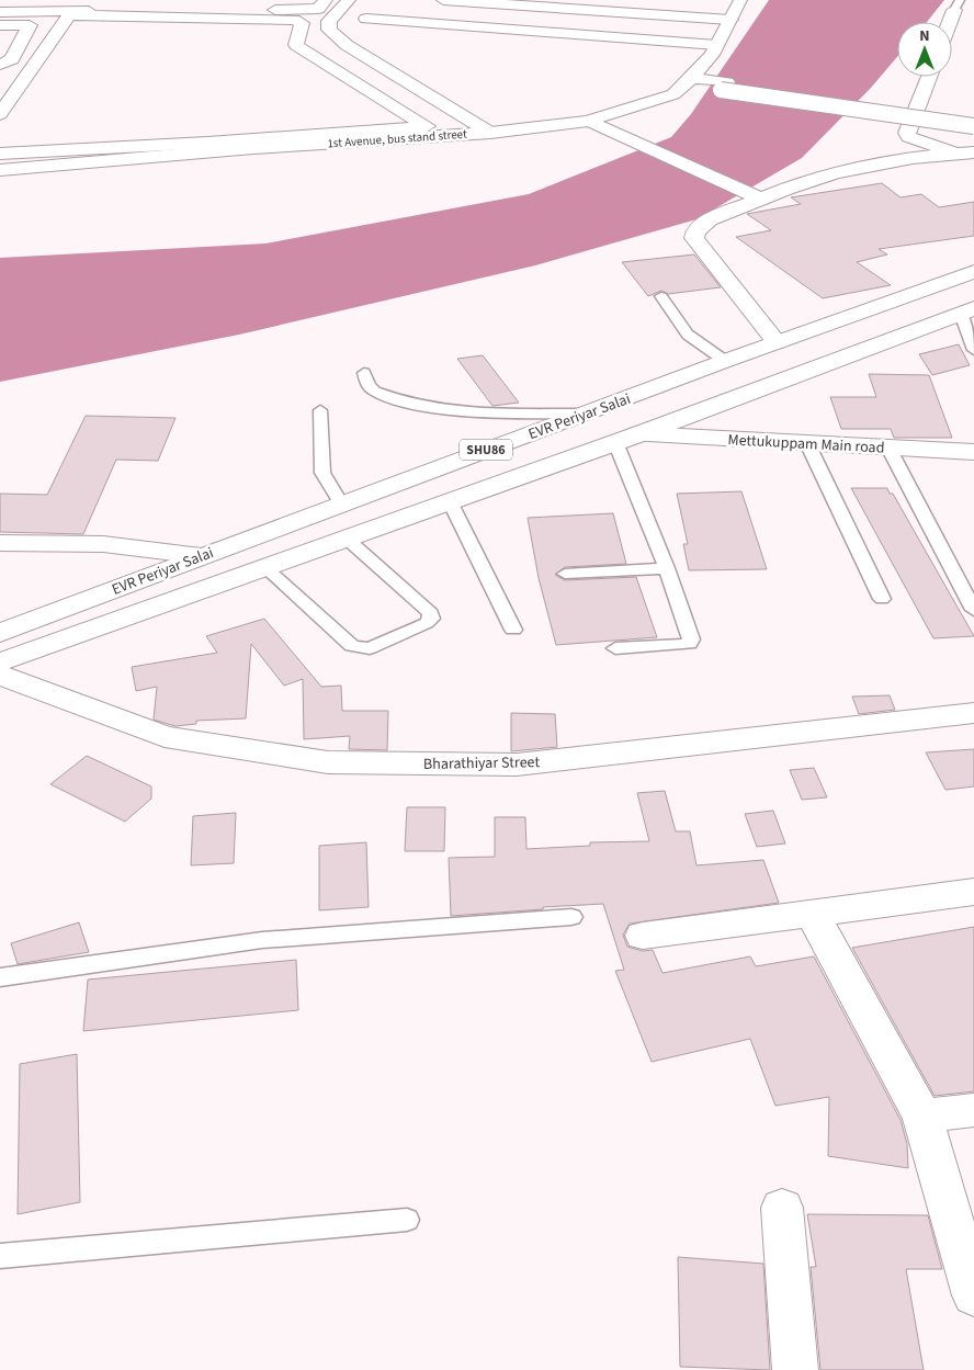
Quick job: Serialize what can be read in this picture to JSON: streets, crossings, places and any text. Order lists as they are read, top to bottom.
{
  "streets": {
    "street": [
      "1st Avenue, bus stand street",
      "EVR Periyar Salai",
      "Mettukuppam Main road",
      "SHU86",
      "Bharathiyar Street"
    ]
  },
  "crossings": [
    ["EVR Periyar Salai", "Mettukuppam Main road"]
  ],
  "north": "top"
}
